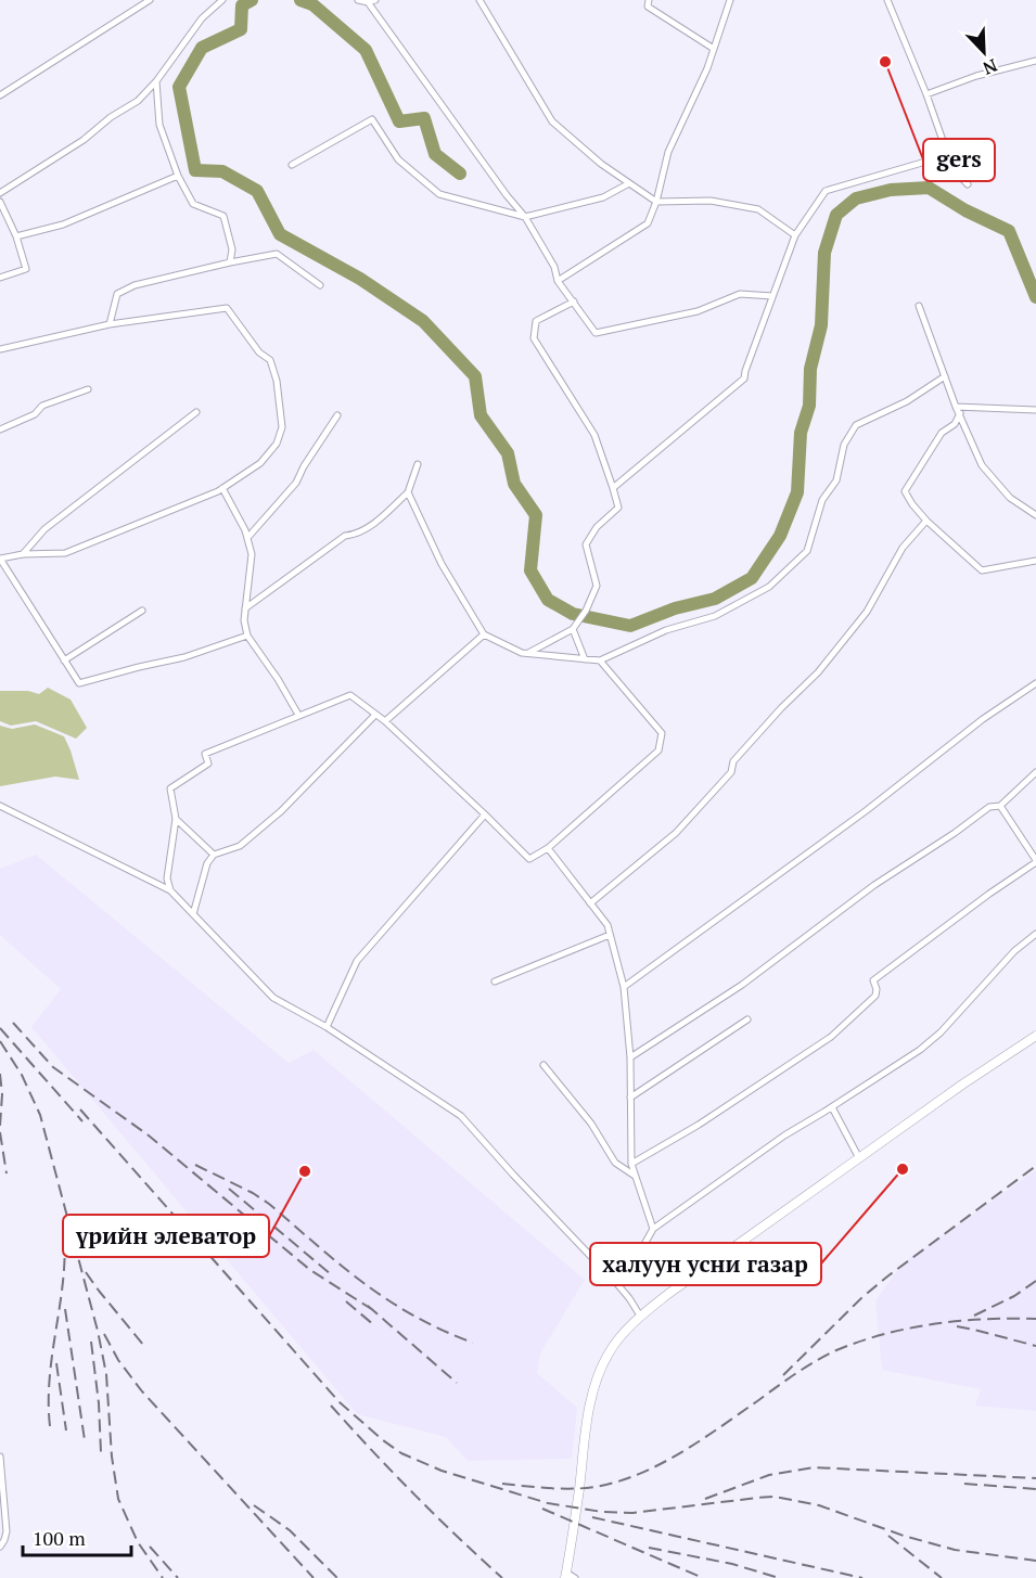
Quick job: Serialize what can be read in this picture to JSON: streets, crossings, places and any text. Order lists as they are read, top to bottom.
{
  "places": ["gers", "халуун усни газар", "үрийн элеватор"],
  "scale_bar": "100 m",
  "north": "bottom right"
}
